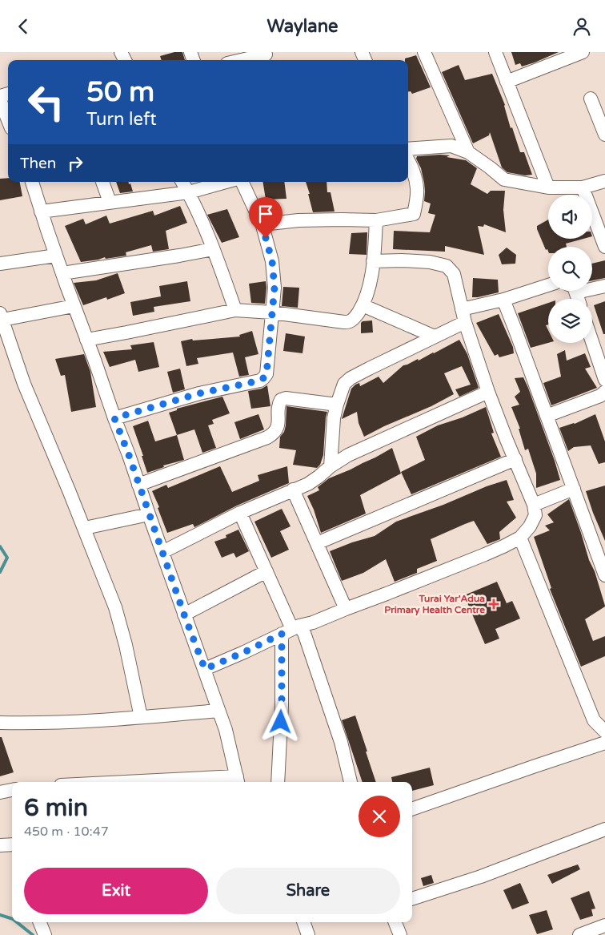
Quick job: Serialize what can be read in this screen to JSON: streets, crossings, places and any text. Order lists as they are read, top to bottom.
{
  "places": {
    "health": ["Turai Yar'Adua Primary Health Centre"]
  },
  "page": {
    "header": "Waylane",
    "turn": ["50 m", "Turn left"],
    "then": "Then",
    "heading": ["6 min", "450 m · 10:47"],
    "buttons": ["Exit", "Share"]
  }
}
